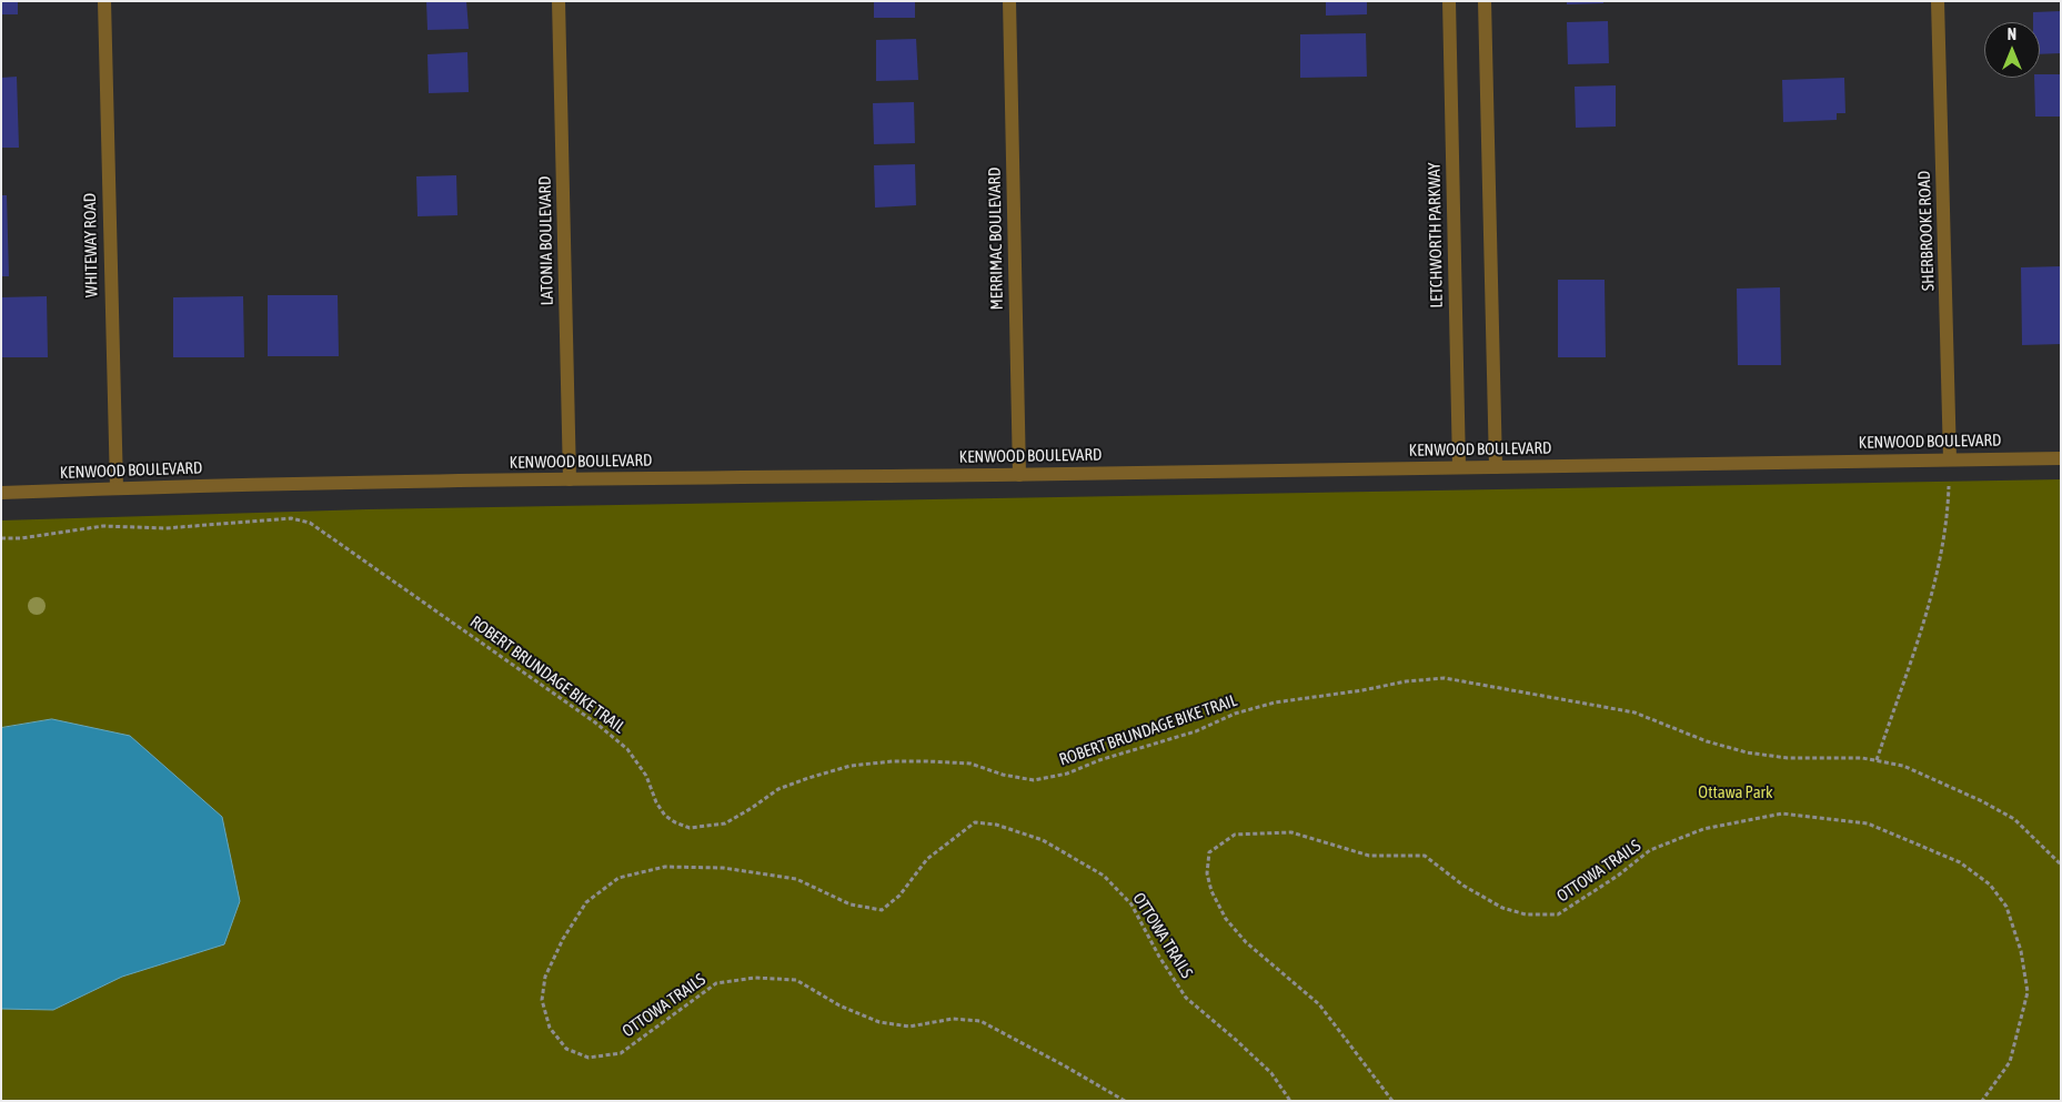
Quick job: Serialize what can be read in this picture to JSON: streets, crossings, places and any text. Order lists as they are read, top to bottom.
{
  "streets": {
    "street": [
      "SHERBROOKE ROAD",
      "LETCHWORTH PARKWAY",
      "MERRIMAC BOULEVARD",
      "LATONIA BOULEVARD",
      "WHITEWAY ROAD",
      "KENWOOD BOULEVARD"
    ],
    "path": ["ROBERT BRUNDAGE BIKE TRAIL", "OTTOWA TRAILS"]
  },
  "crossings": [
    ["SHERBROOKE ROAD", "KENWOOD BOULEVARD"],
    ["LETCHWORTH PARKWAY", "KENWOOD BOULEVARD"],
    ["MERRIMAC BOULEVARD", "KENWOOD BOULEVARD"],
    ["LATONIA BOULEVARD", "KENWOOD BOULEVARD"],
    ["WHITEWAY ROAD", "KENWOOD BOULEVARD"]
  ],
  "parks": ["Ottawa Park"],
  "north": "top"
}
